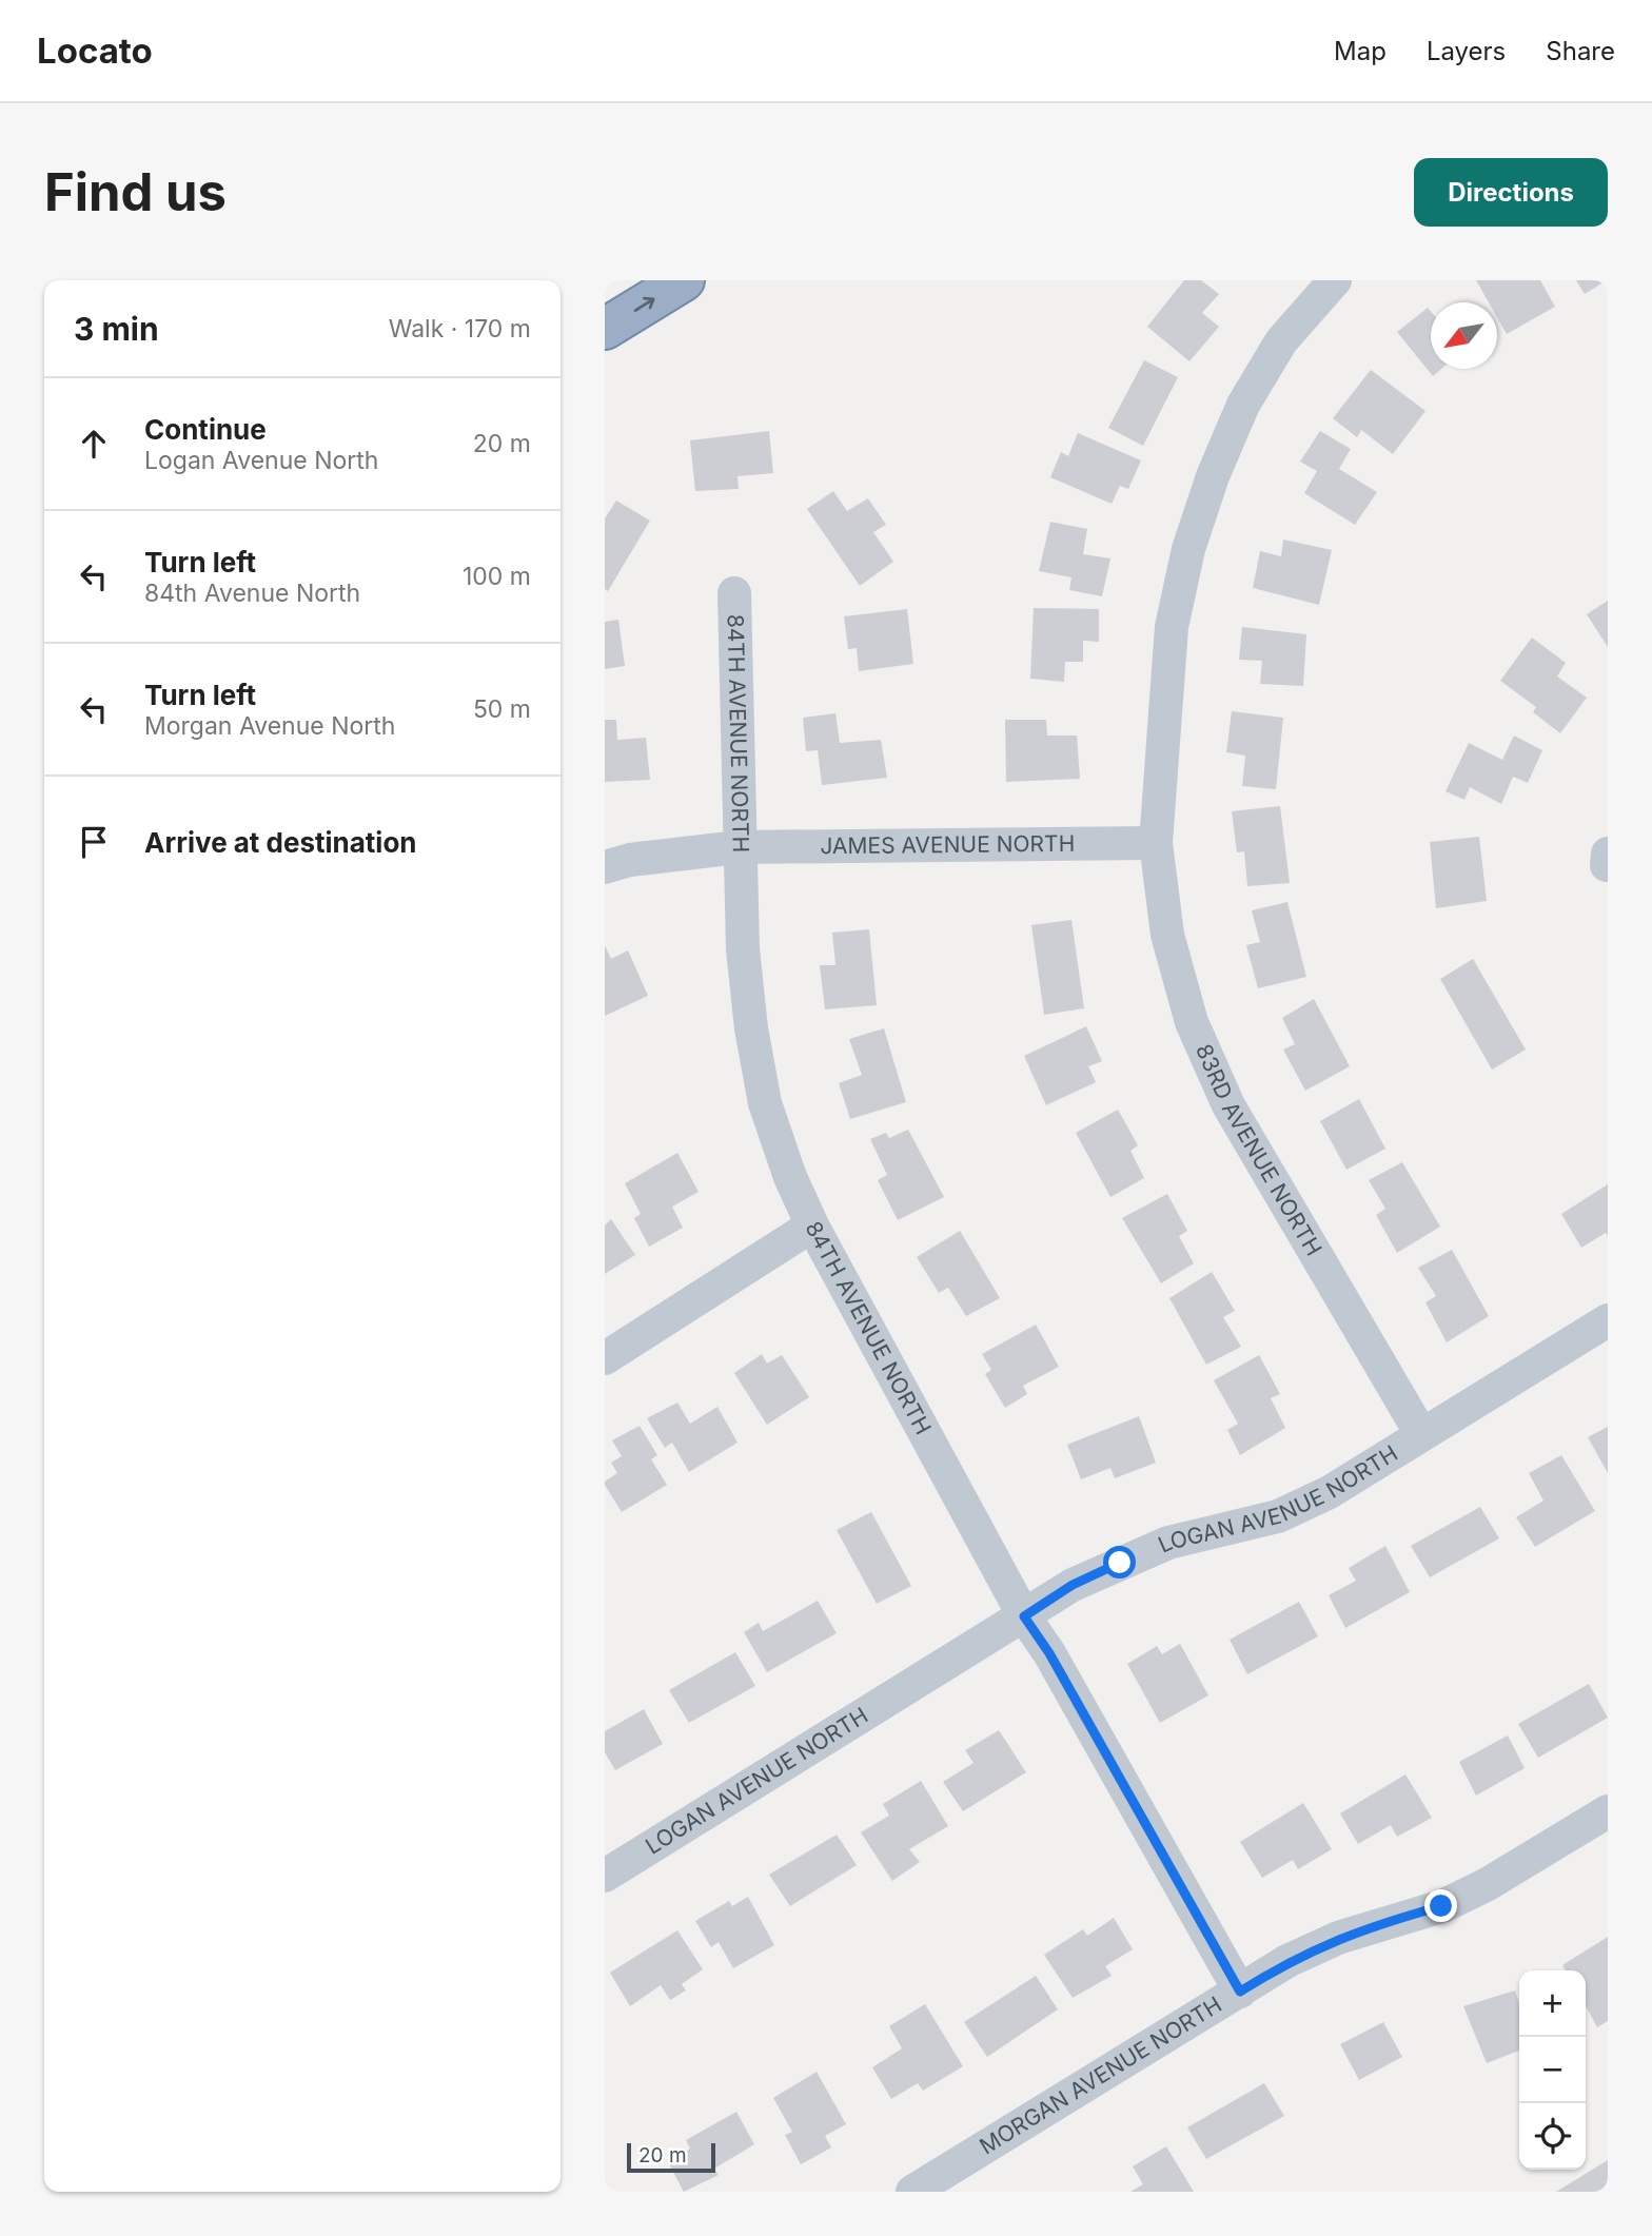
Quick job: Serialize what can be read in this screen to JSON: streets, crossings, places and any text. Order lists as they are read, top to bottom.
{
  "streets": {
    "street": [
      "84TH AVENUE NORTH",
      "JAMES AVENUE NORTH",
      "83RD AVENUE NORTH",
      "LOGAN AVENUE NORTH",
      "MORGAN AVENUE NORTH"
    ]
  },
  "crossings": [
    ["84TH AVENUE NORTH", "JAMES AVENUE NORTH"],
    ["84TH AVENUE NORTH", "LOGAN AVENUE NORTH"],
    ["84TH AVENUE NORTH", "MORGAN AVENUE NORTH"],
    ["JAMES AVENUE NORTH", "83RD AVENUE NORTH"],
    ["83RD AVENUE NORTH", "LOGAN AVENUE NORTH"]
  ],
  "scale_bar": "20 m",
  "north": "bottom left",
  "page": {
    "header": "Locato",
    "nav": ["Map", "Layers", "Share"],
    "buttons": "Directions",
    "title": "Find us",
    "heading": ["3 min", "Walk · 170 m"],
    "list": [
      ["Continue", "Logan Avenue North", "20 m"],
      ["Turn left", "84th Avenue North", "100 m"],
      ["Turn left", "Morgan Avenue North", "50 m"],
      "Arrive at destination"
    ],
    "map_buttons": ["+", "−"],
    "scale": "20 m"
  }
}
